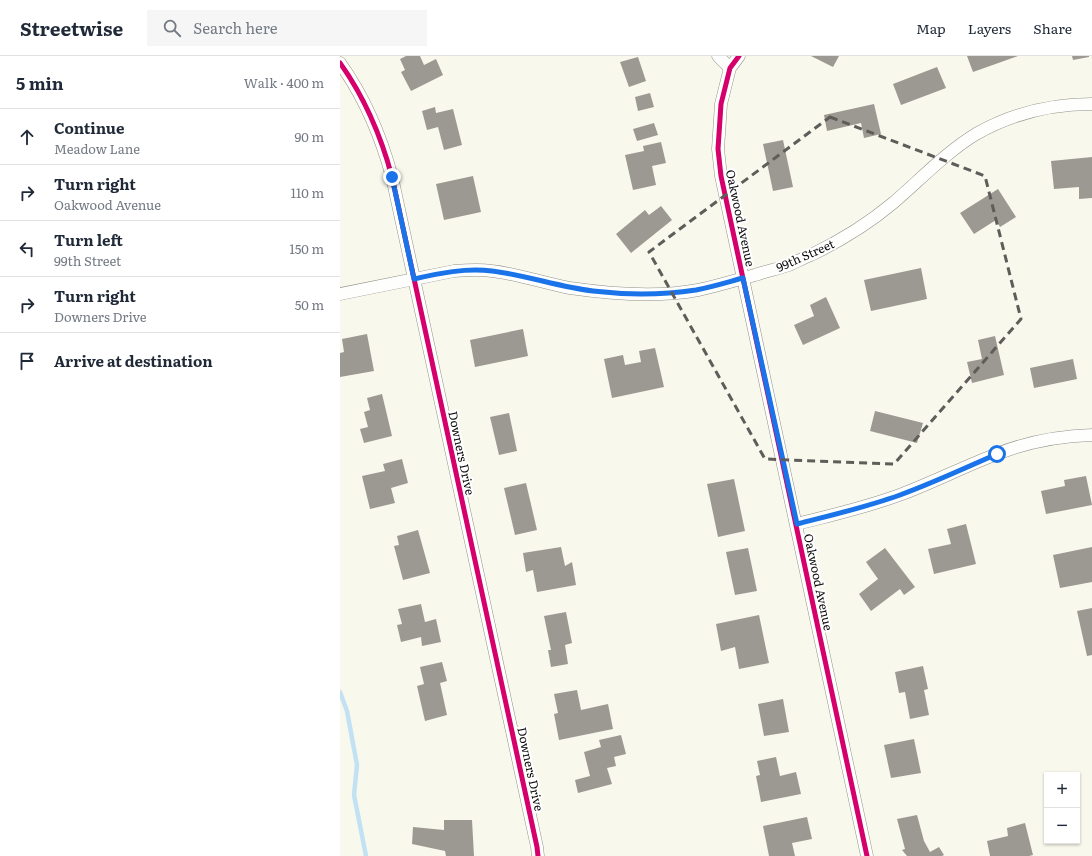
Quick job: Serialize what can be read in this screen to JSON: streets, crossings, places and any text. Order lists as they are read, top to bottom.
{
  "streets": {
    "street": ["Oakwood Avenue", "99th Street", "Downers Drive"]
  },
  "crossings": [
    ["Oakwood Avenue", "99th Street"],
    ["99th Street", "Downers Drive"]
  ],
  "page": {
    "header": "Streetwise",
    "search": "Search here",
    "nav": ["Map", "Layers", "Share"],
    "heading": ["5 min", "Walk · 400 m"],
    "list": [
      ["Continue", "Meadow Lane", "90 m"],
      ["Turn right", "Oakwood Avenue", "110 m"],
      ["Turn left", "99th Street", "150 m"],
      ["Turn right", "Downers Drive", "50 m"],
      "Arrive at destination"
    ],
    "map_buttons": ["+", "−"]
  }
}
